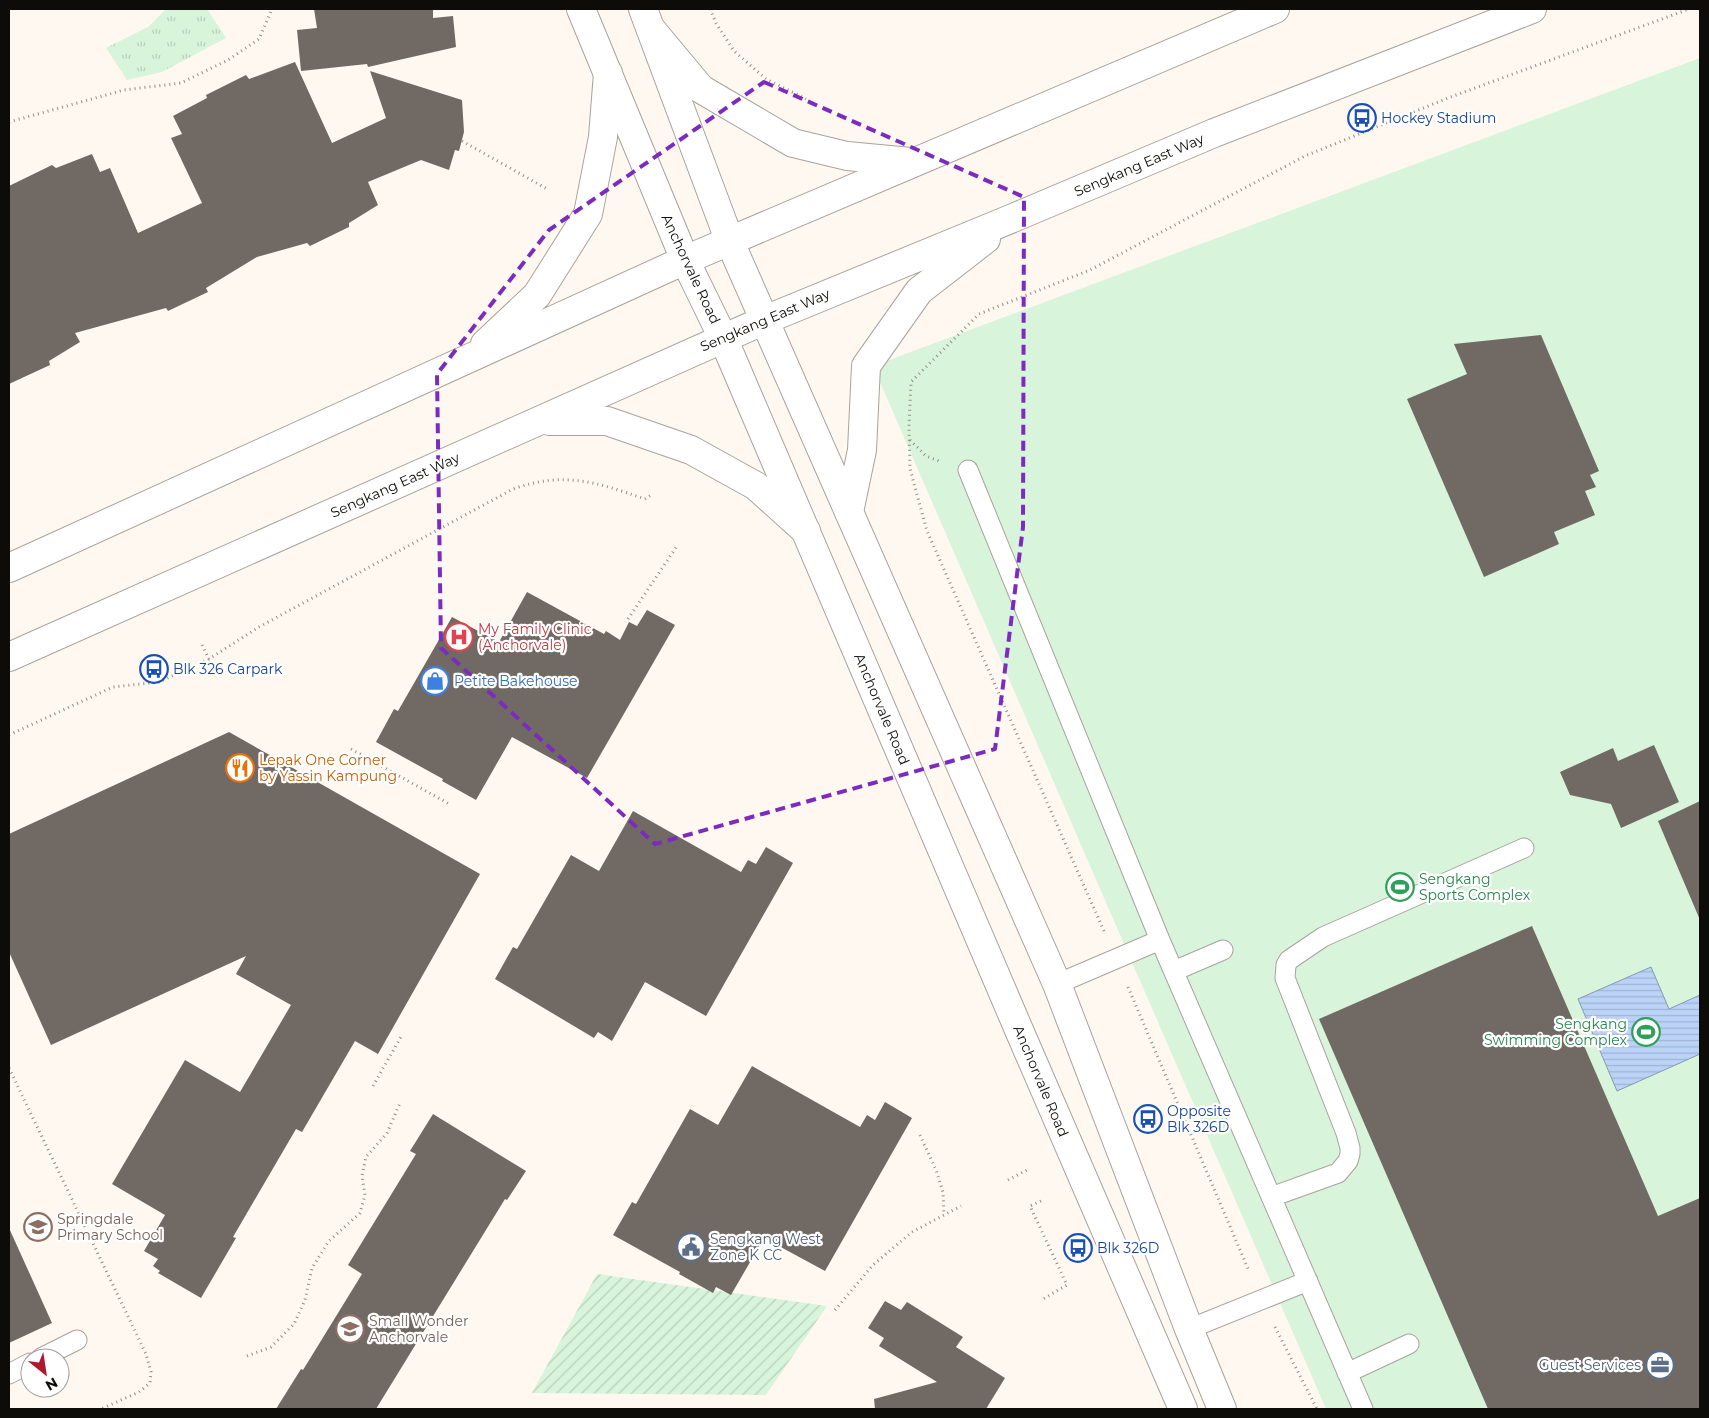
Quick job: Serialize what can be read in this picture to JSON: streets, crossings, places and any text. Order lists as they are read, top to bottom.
{
  "streets": {
    "main road": ["Sengkang East Way", "Anchorvale Road"]
  },
  "crossings": [
    ["Sengkang East Way", "Anchorvale Road"]
  ],
  "places": {
    "bus stop": [
      "Hockey Stadium",
      "Blk 326 Carpark",
      "Opposite Blk 326D",
      "Blk 326D"
    ],
    "hospital": ["My Family Clinic (Anchorvale)"],
    "shop": ["Petite Bakehouse"],
    "restaurant": ["Lepak One Corner by Yassin Kampung"],
    "sports": ["Sengkang Sports Complex", "Sengkang Swimming Complex"],
    "school or university": ["Springdale Primary School", "Small Wonder Anchorvale"],
    "public building": ["Sengkang West Zone K CC"],
    "office": ["Guest Services"]
  },
  "north": "bottom right"
}
